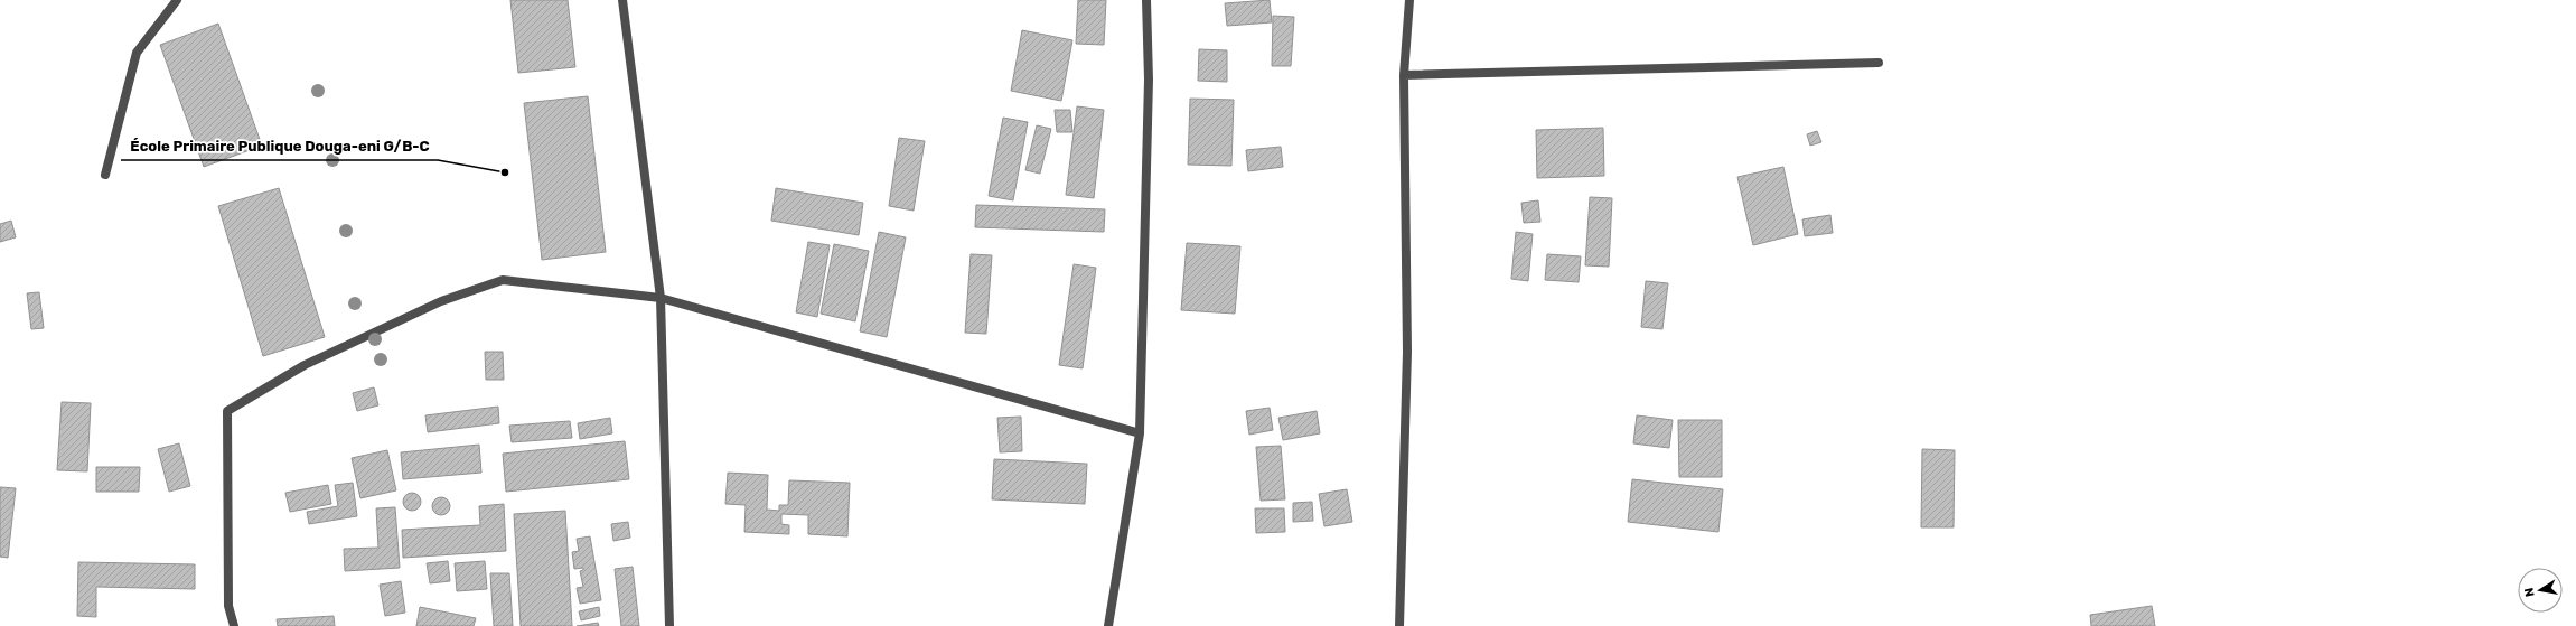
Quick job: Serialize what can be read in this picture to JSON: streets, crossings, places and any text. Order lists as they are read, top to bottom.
{
  "places": ["École Primaire Publique Douga-eni G/B-C"],
  "north": "left"
}
